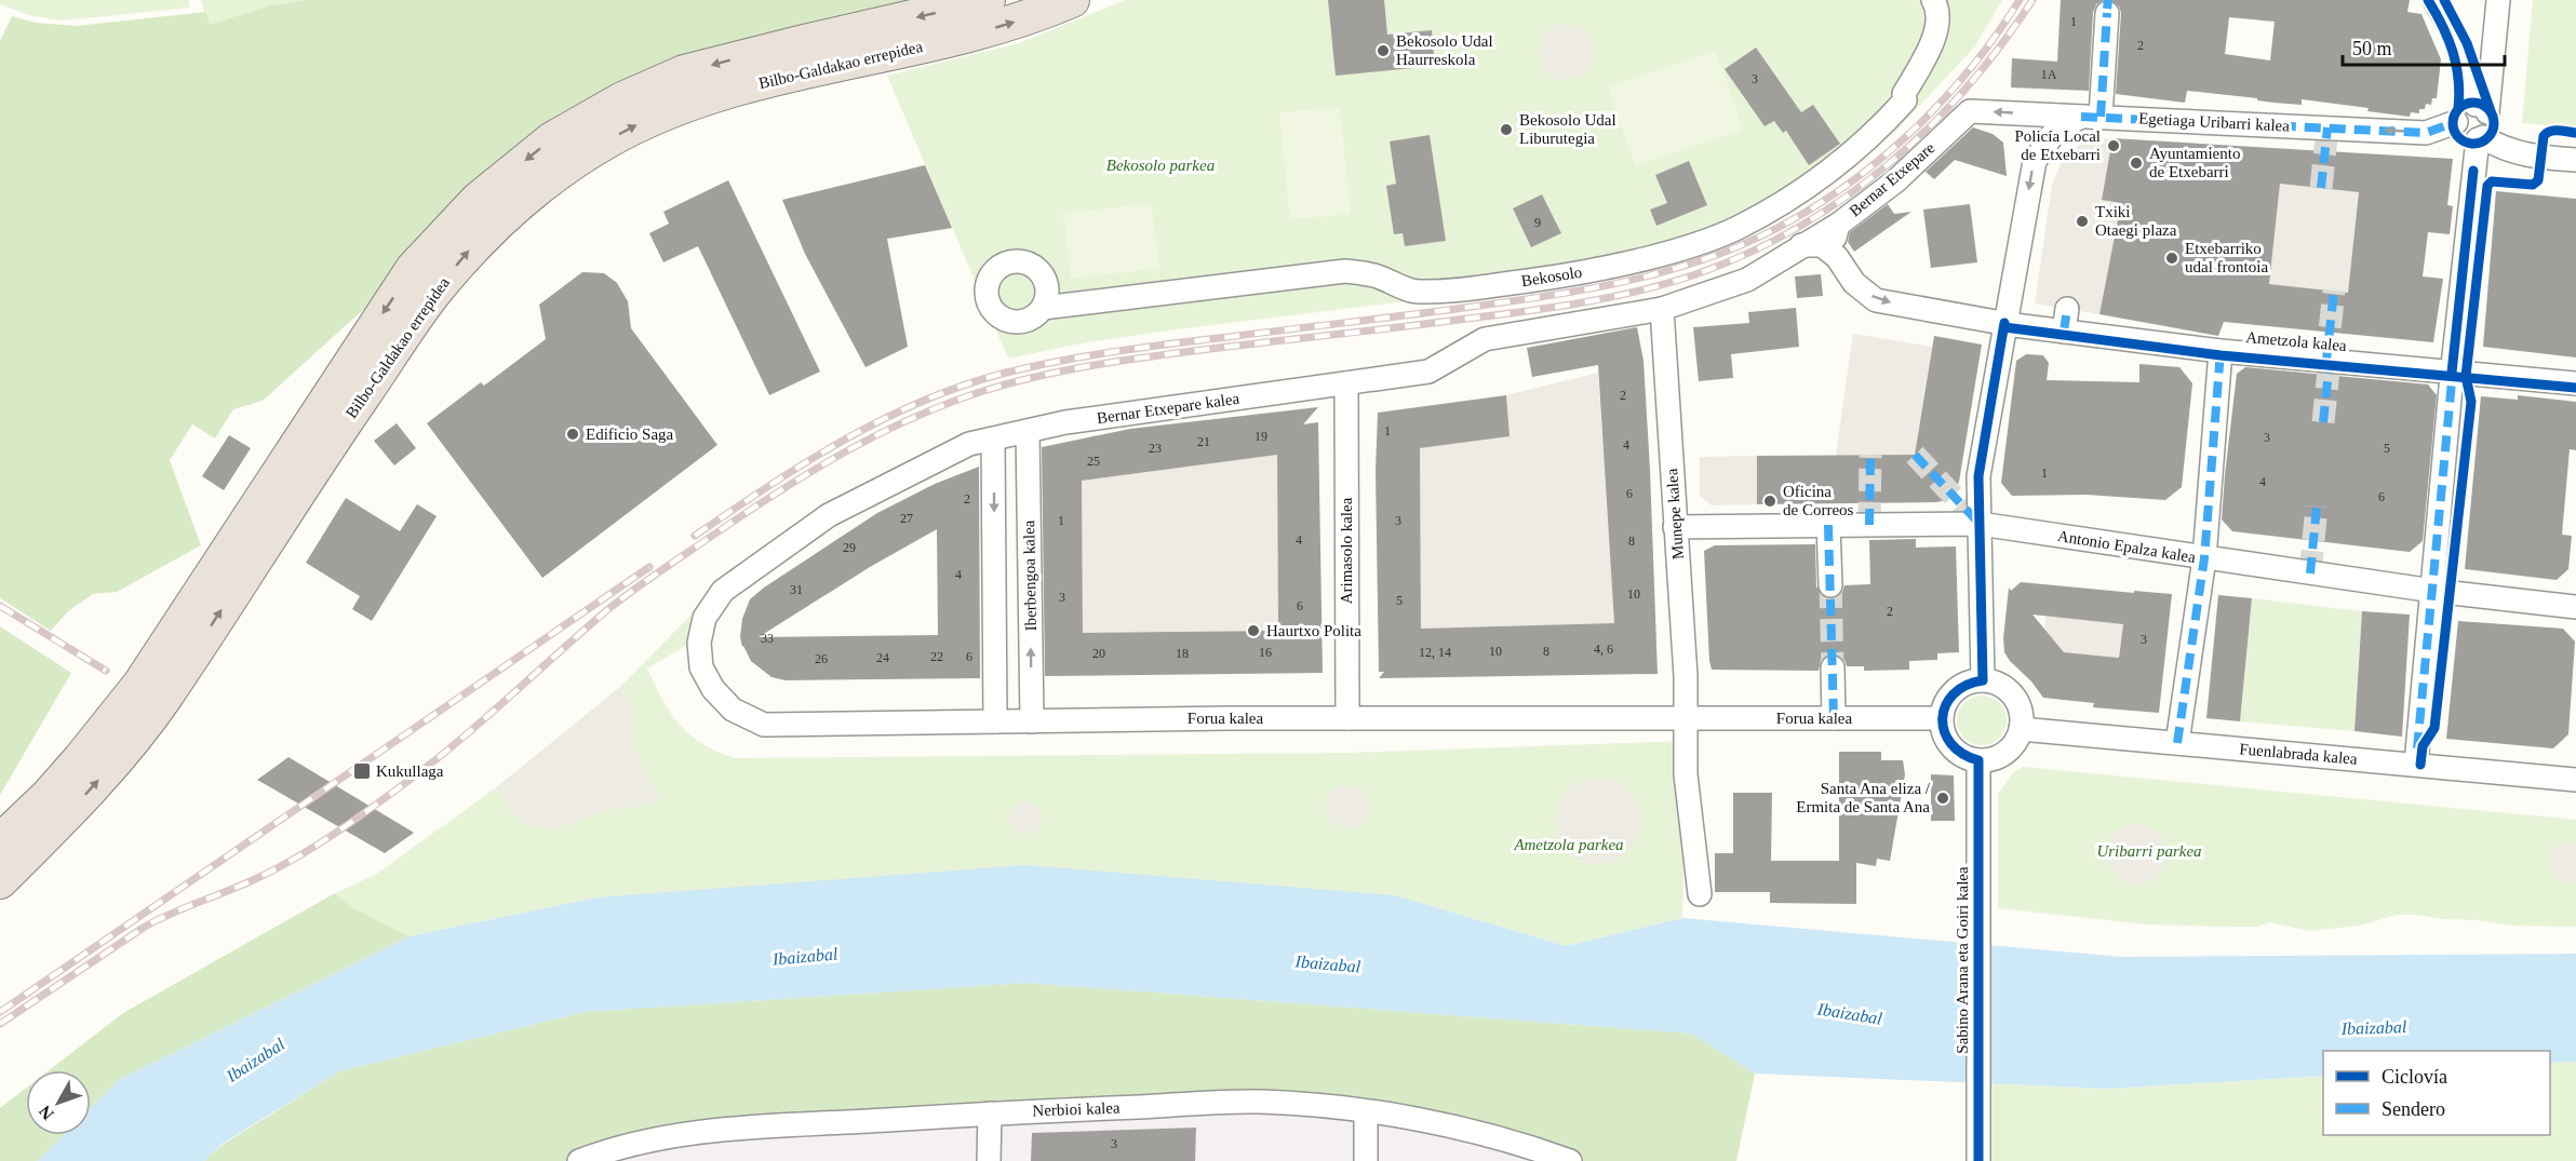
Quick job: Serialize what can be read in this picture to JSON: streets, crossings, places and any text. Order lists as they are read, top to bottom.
{
  "streets": {
    "highway": ["Bilbo-Galdakao errepidea"],
    "street": [
      "Egetiaga Uribarri kalea",
      "Bernar Etxepare",
      "Bekosolo",
      "Ametzola kalea",
      "Bernar Etxepare kalea",
      "Munepe kalea",
      "Antonio Epalza kalea",
      "Arimasolo kalea",
      "Iberbengoa kalea",
      "Forua kalea",
      "Fuenlabrada kalea",
      "Sabino Arana eta Goiri kalea",
      "Nerbioi kalea"
    ]
  },
  "crossings": [
    ["Egetiaga Uribarri kalea", "Bernar Etxepare"],
    ["Bernar Etxepare", "Ametzola kalea"],
    ["Bernar Etxepare", "Bernar Etxepare kalea"],
    ["Bernar Etxepare kalea", "Munepe kalea"],
    ["Bernar Etxepare kalea", "Arimasolo kalea"],
    ["Bernar Etxepare kalea", "Iberbengoa kalea"],
    ["Bernar Etxepare kalea", "Forua kalea"],
    ["Munepe kalea", "Antonio Epalza kalea"],
    ["Munepe kalea", "Forua kalea"],
    ["Arimasolo kalea", "Forua kalea"],
    ["Iberbengoa kalea", "Forua kalea"],
    ["Forua kalea", "Fuenlabrada kalea"],
    ["Forua kalea", "Sabino Arana eta Goiri kalea"],
    ["Fuenlabrada kalea", "Sabino Arana eta Goiri kalea"]
  ],
  "one_way": ["Egetiaga Uribarri kalea"],
  "water": ["Ibaizabal"],
  "parks": ["Bekosolo parkea", "Ametzola parkea", "Uribarri parkea"],
  "places": {
    "other": [
      "Bekosolo Udal Haurreskola",
      "Bekosolo Udal Liburutegia",
      "Policía Local de Etxebarri",
      "Ayuntamiento de Etxebarri",
      "Txiki Otaegi plaza",
      "Etxebarriko udal frontoia",
      "Edificio Saga",
      "Oficina de Correos",
      "Haurtxo Polita",
      "Santa Ana eliza / Ermita de Santa Ana"
    ],
    "transit": ["Kukullaga"]
  },
  "house_numbers": [
    "1",
    "2",
    "1A",
    "3",
    "9",
    "2",
    "1",
    "19",
    "3",
    "21",
    "4",
    "23",
    "5",
    "25",
    "1",
    "4",
    "6",
    "6",
    "2",
    "27",
    "1",
    "3",
    "4",
    "8",
    "29",
    "4",
    "31",
    "10",
    "3",
    "5",
    "6",
    "2",
    "33",
    "3",
    "4, 6",
    "10",
    "8",
    "16",
    "12, 14",
    "20",
    "18",
    "22",
    "6",
    "24",
    "26",
    "3"
  ],
  "legend": ["Ciclovía", "Sendero"],
  "scale_bar": "50 m",
  "north": "bottom left"
}
